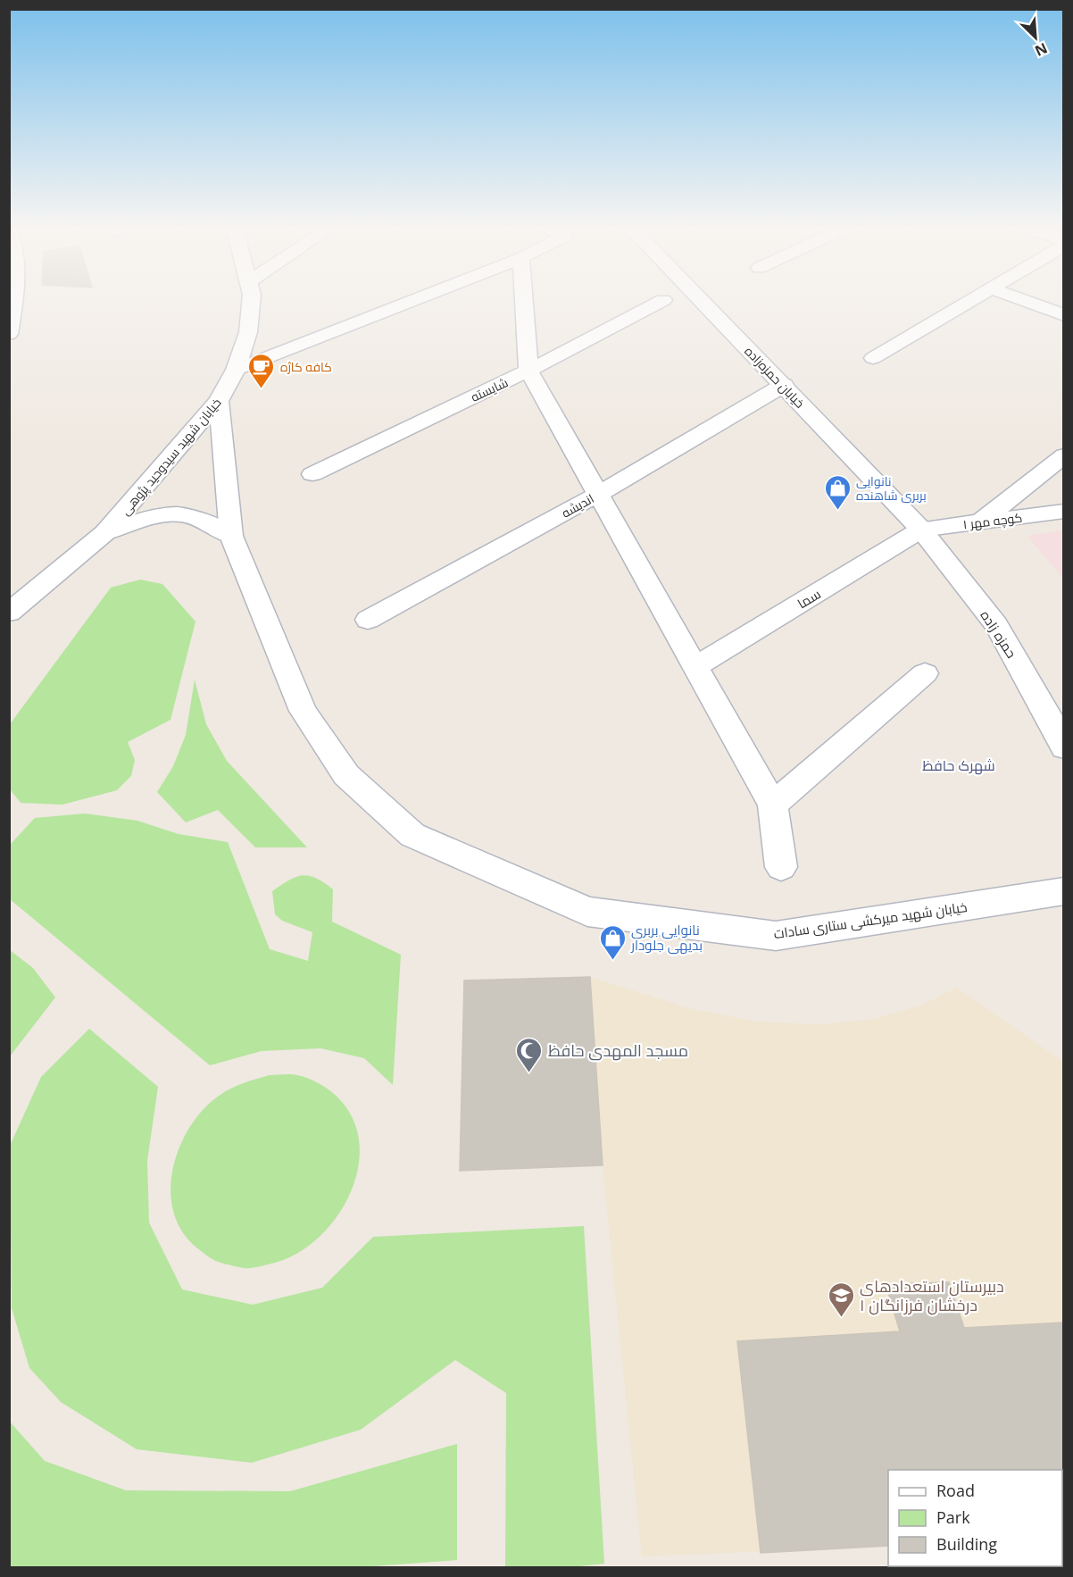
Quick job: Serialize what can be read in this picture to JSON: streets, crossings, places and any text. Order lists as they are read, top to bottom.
{
  "streets": {
    "street": [
      "خیابان حمزه‌زاده",
      "شایسته",
      "خیابان شهید سیدوحید پژوهی",
      "اندیشه",
      "کوچه مهر ۱",
      "سما",
      "حمزه زاده",
      "خیابان شهید میرکشی ستاری سادات"
    ]
  },
  "crossings": [
    ["خیابان حمزه‌زاده", "اندیشه"],
    ["خیابان حمزه‌زاده", "کوچه مهر ۱"],
    ["خیابان حمزه‌زاده", "سما"],
    ["خیابان حمزه‌زاده", "حمزه زاده"],
    ["خیابان شهید سیدوحید پژوهی", "خیابان شهید میرکشی ستاری سادات"],
    ["کوچه مهر ۱", "سما"],
    ["کوچه مهر ۱", "حمزه زاده"],
    ["سما", "حمزه زاده"]
  ],
  "districts": ["شهرک حافظ"],
  "places": {
    "cafe": ["کافه کاژه"],
    "shop": ["نانوایی بربری شاهنده", "نانوایی بربری بدیهی جلودار"],
    "mosque": ["مسجد المهدی حافظ"],
    "school or university": ["دبیرستان استعدادهای درخشان فرزانگان ۱"]
  },
  "legend": ["Road", "Park", "Building"],
  "north": "bottom right"
}
